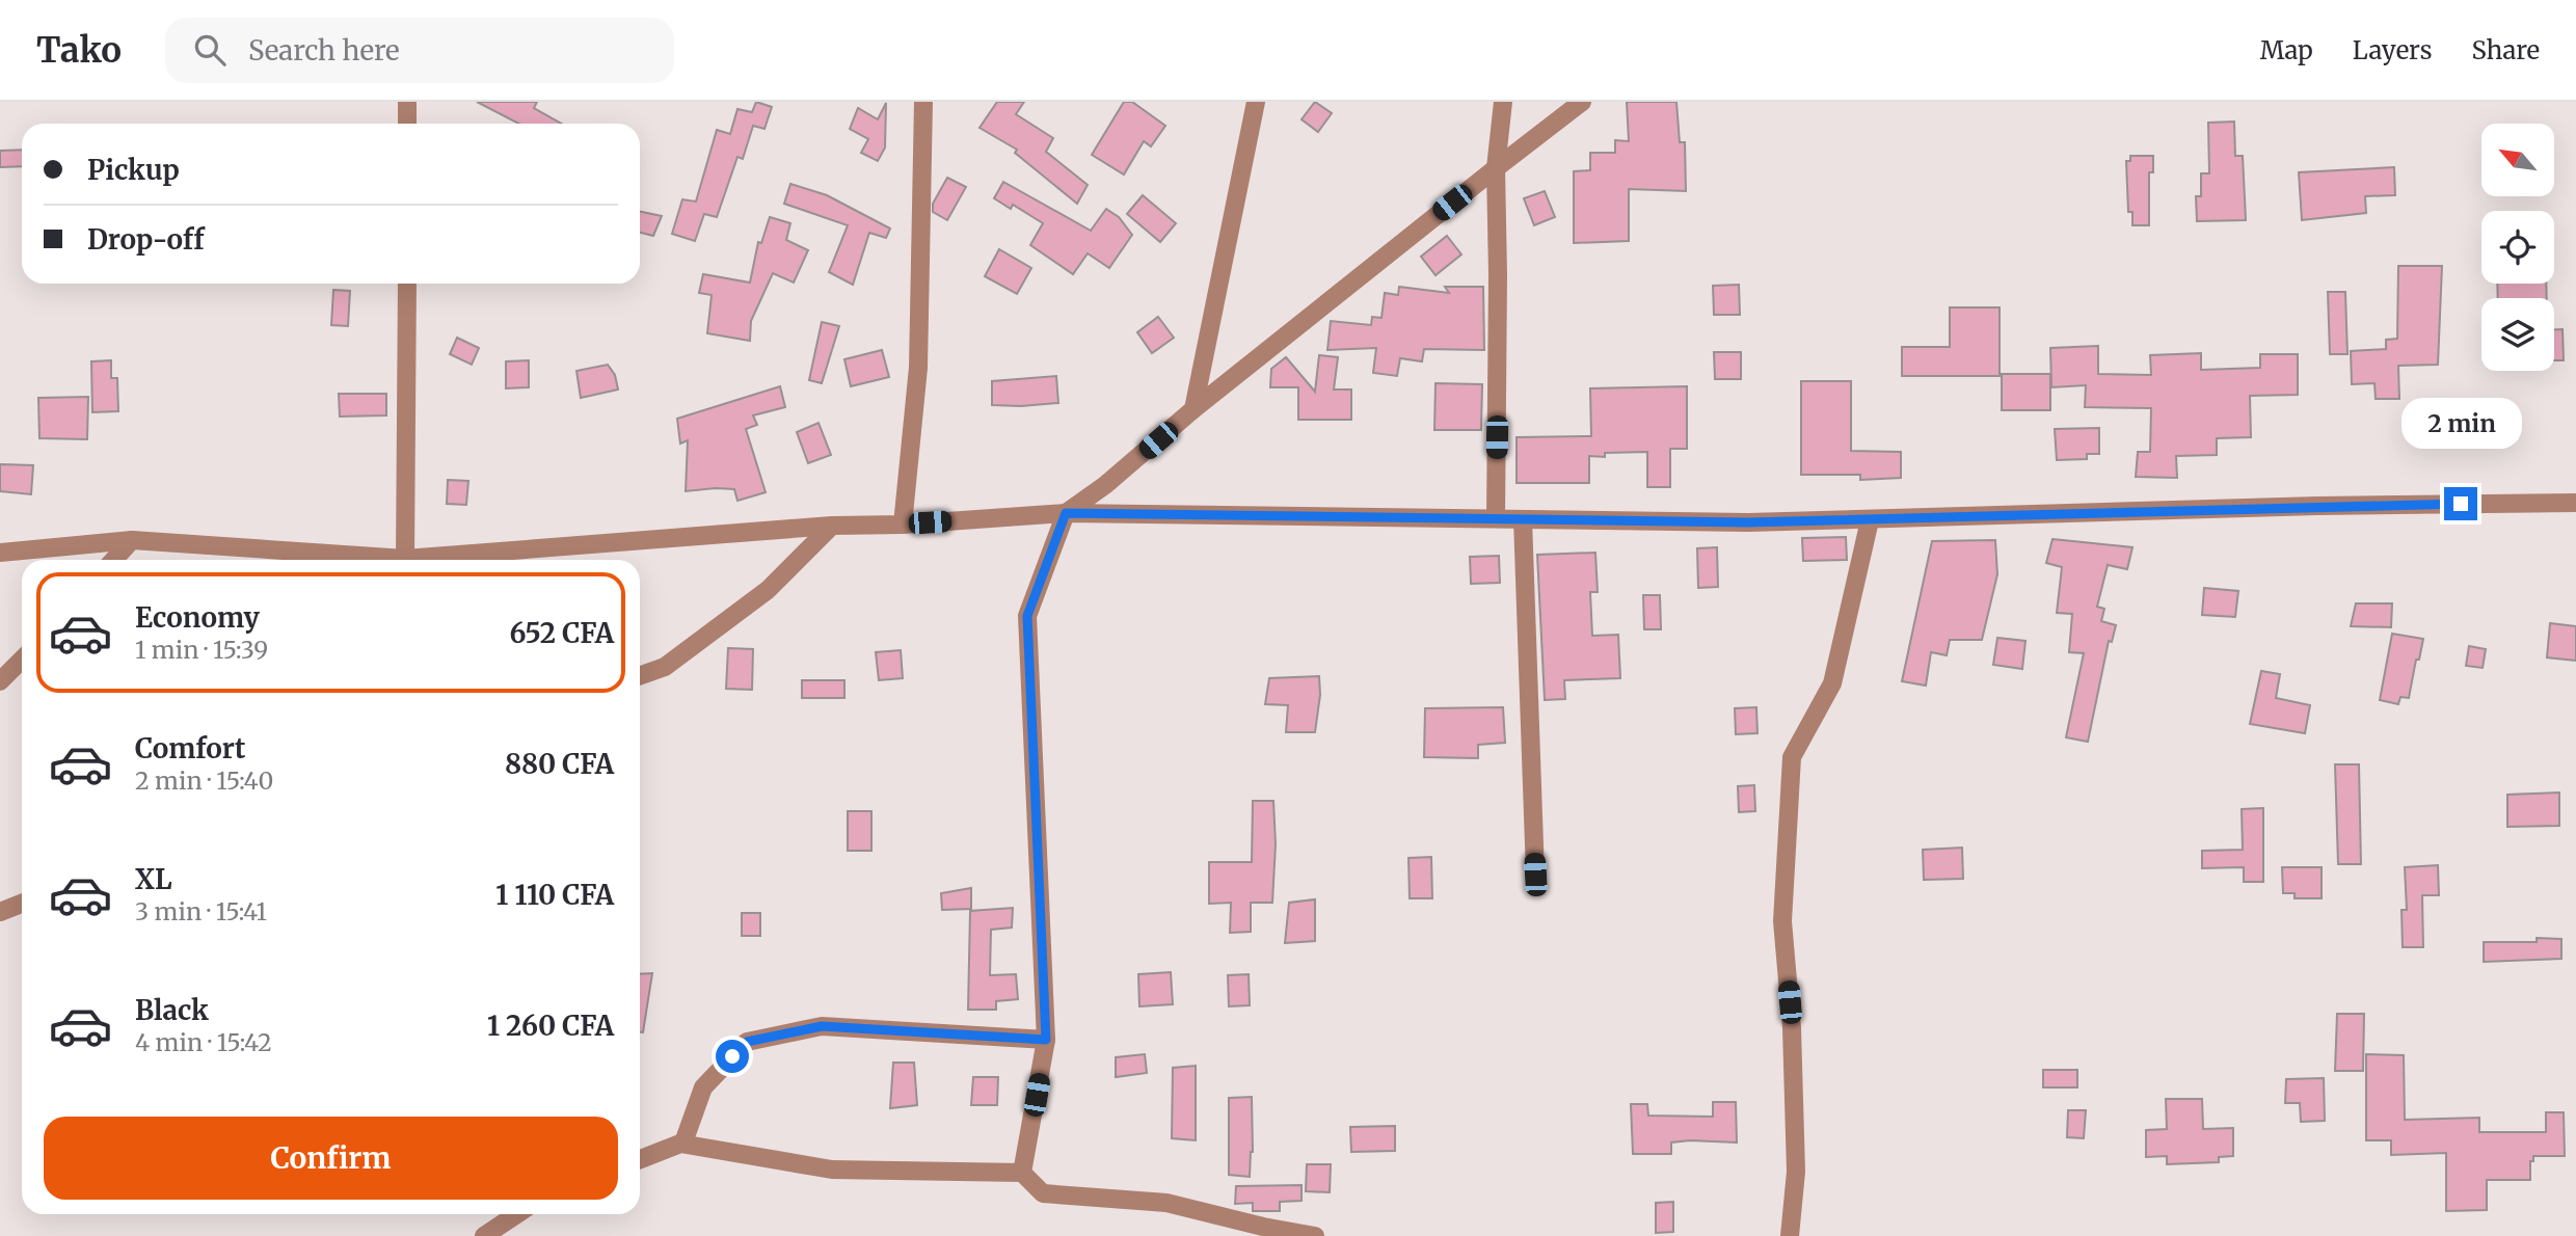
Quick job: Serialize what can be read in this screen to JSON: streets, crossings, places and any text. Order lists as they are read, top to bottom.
{
  "north": "top left",
  "page": {
    "header": "Tako",
    "search": "Search here",
    "nav": ["Map", "Layers", "Share"],
    "banner": ["Pickup", "Drop-off"],
    "bubble": "2 min",
    "list": [
      {
        "name": "Economy",
        "note": "1 min · 15:39",
        "value": "652 CFA"
      },
      {
        "name": "Comfort",
        "note": "2 min · 15:40",
        "value": "880 CFA"
      },
      {
        "name": "XL",
        "note": "3 min · 15:41",
        "value": "1 110 CFA"
      },
      {
        "name": "Black",
        "note": "4 min · 15:42",
        "value": "1 260 CFA"
      }
    ],
    "buttons": "Confirm"
  }
}
